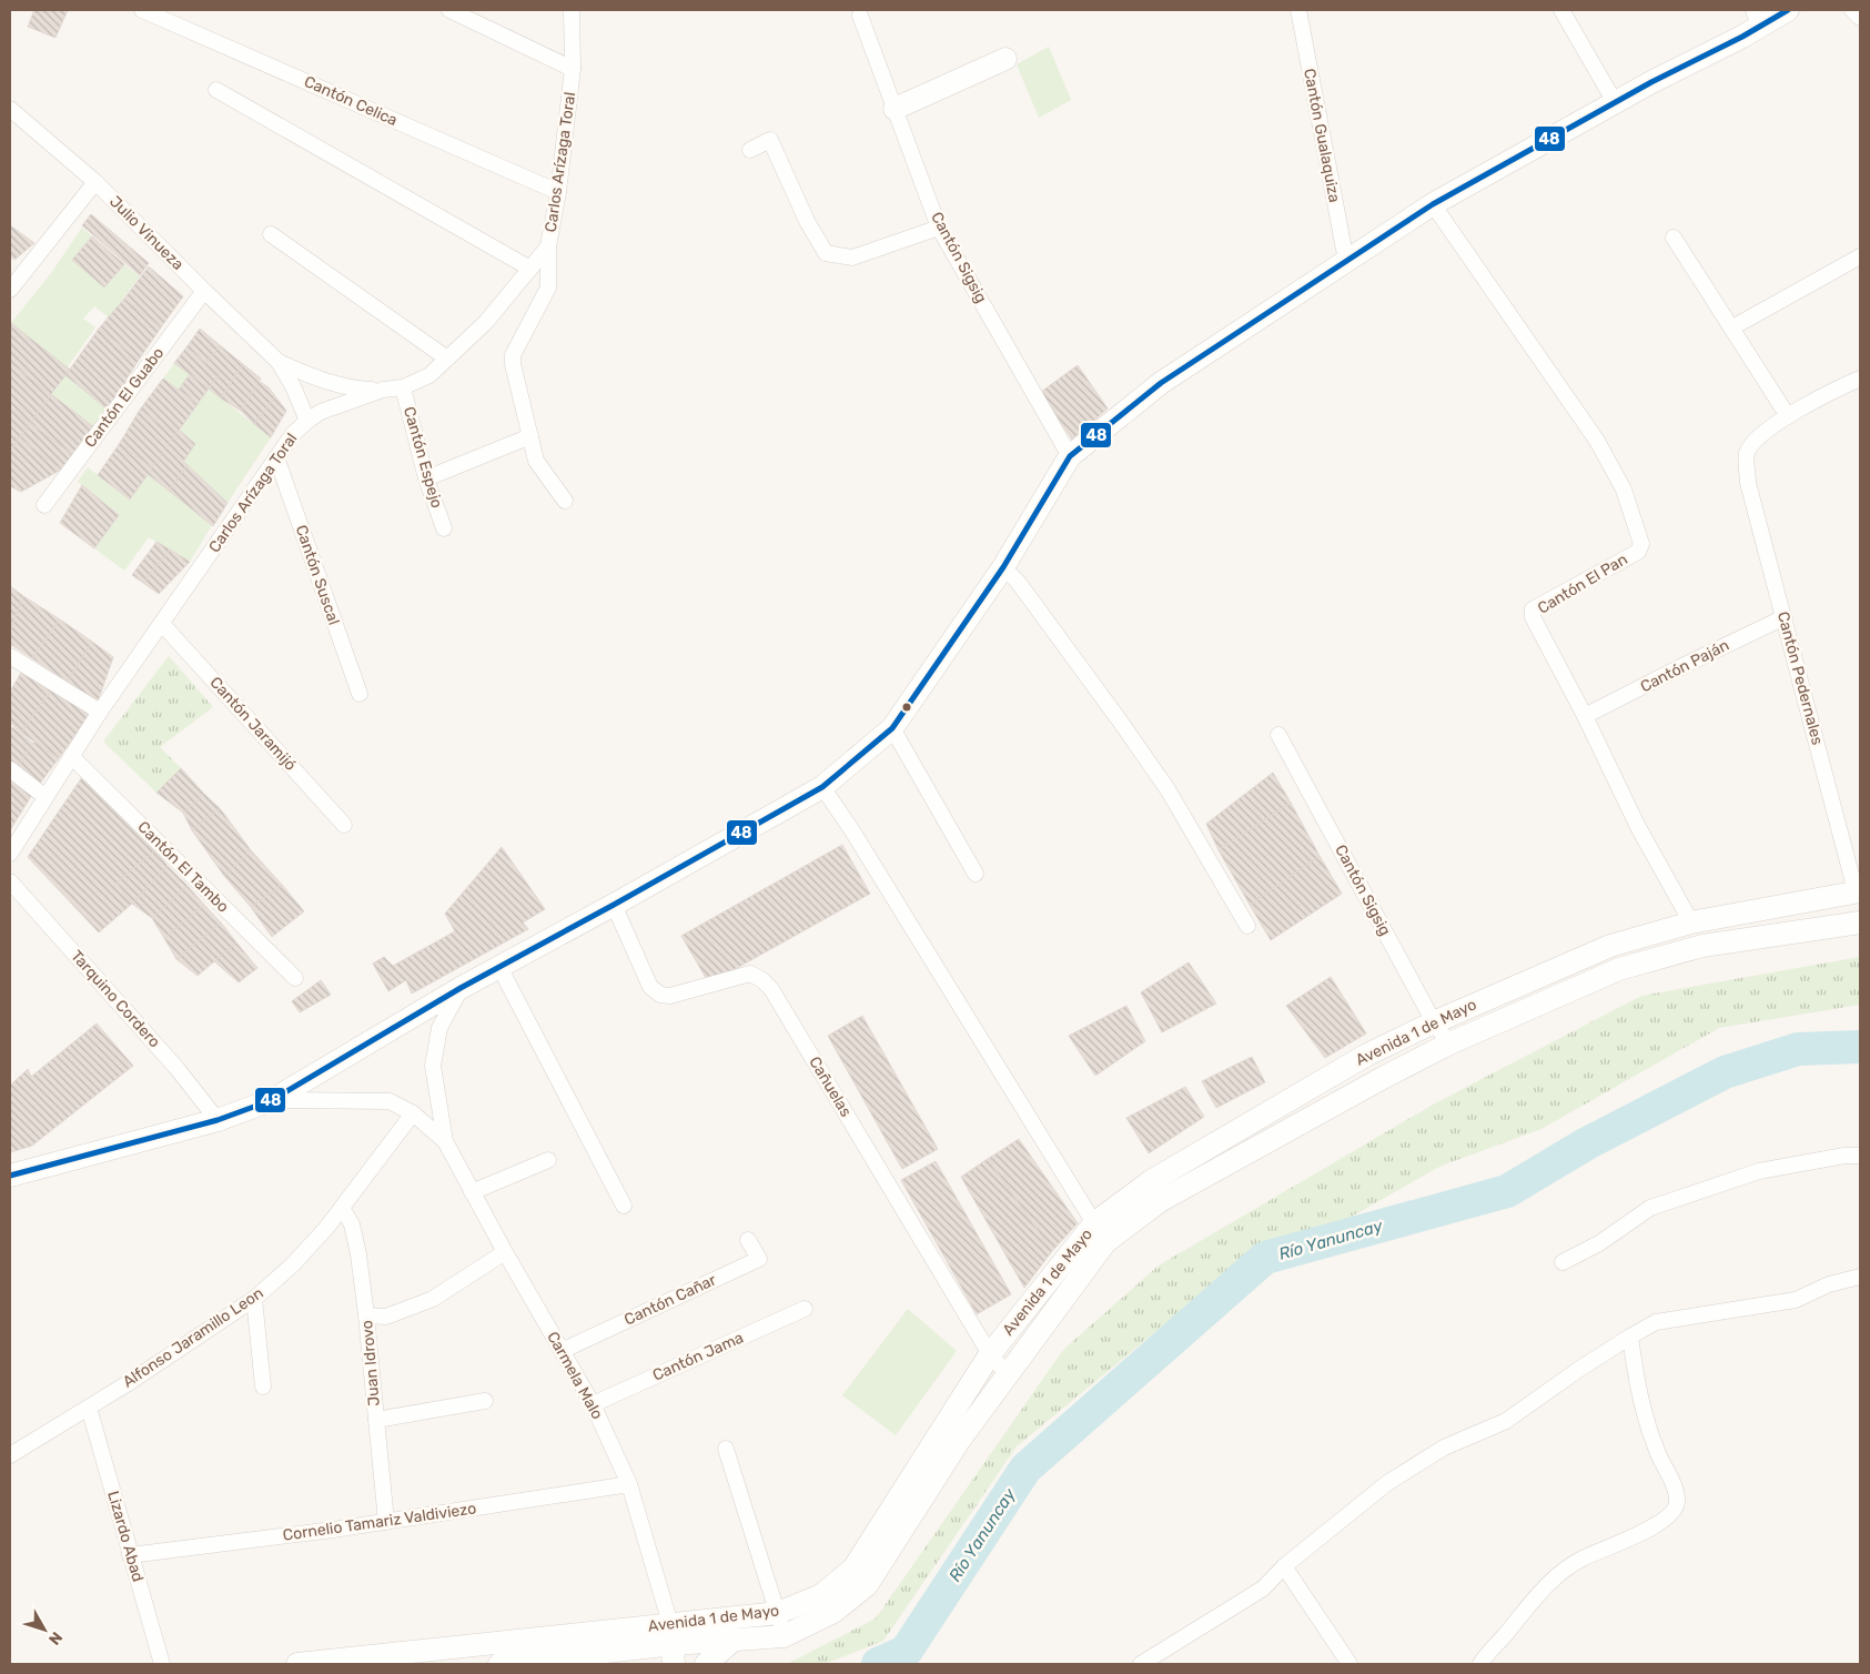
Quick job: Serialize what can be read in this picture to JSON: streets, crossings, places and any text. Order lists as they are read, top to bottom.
{
  "streets": {
    "main road": ["Avenida 1 de Mayo"],
    "street": [
      "Cantón Celica",
      "Cantón Gualaquiza",
      "Carlos Arízaga Toral",
      "Julio Vinueza",
      "Cantón Sigsig",
      "Cantón El Guabo",
      "Cantón Espejo",
      "Cantón Suscal",
      "Cantón El Pan",
      "Cantón Paján",
      "Cantón Pedernales",
      "Cantón Jaramijó",
      "Cantón El Tambo",
      "Tarquino Cordero",
      "Cañuelas",
      "Cantón Cañar",
      "Alfonso Jaramillo Leon",
      "Cantón Jama",
      "Juan Idrovo",
      "Carmela Malo",
      "Cornelio Tamariz Valdiviezo",
      "Lizardo Abad"
    ]
  },
  "crossings": [
    ["Cantón Celica", "Carlos Arízaga Toral"],
    ["Carlos Arízaga Toral", "Julio Vinueza"],
    ["Carlos Arízaga Toral", "Cantón Espejo"],
    ["Carlos Arízaga Toral", "Cantón Suscal"],
    ["Carlos Arízaga Toral", "Cantón Jaramijó"],
    ["Carlos Arízaga Toral", "Cantón El Tambo"],
    ["Julio Vinueza", "Cantón El Guabo"],
    ["Cantón Sigsig", "Avenida 1 de Mayo"],
    ["Cantón El Pan", "Cantón Paján"],
    ["Cantón El Pan", "Avenida 1 de Mayo"],
    ["Cantón Paján", "Cantón Pedernales"],
    ["Cantón Pedernales", "Avenida 1 de Mayo"],
    ["Avenida 1 de Mayo", "Cañuelas"],
    ["Avenida 1 de Mayo", "Carmela Malo"],
    ["Cantón Cañar", "Carmela Malo"],
    ["Alfonso Jaramillo Leon", "Juan Idrovo"],
    ["Alfonso Jaramillo Leon", "Carmela Malo"],
    ["Alfonso Jaramillo Leon", "Lizardo Abad"],
    ["Cantón Jama", "Carmela Malo"],
    ["Juan Idrovo", "Cornelio Tamariz Valdiviezo"],
    ["Carmela Malo", "Cornelio Tamariz Valdiviezo"],
    ["Cornelio Tamariz Valdiviezo", "Lizardo Abad"]
  ],
  "water": ["Río Yanuncay"],
  "lines": ["transit line 48"],
  "north": "bottom right"
}
